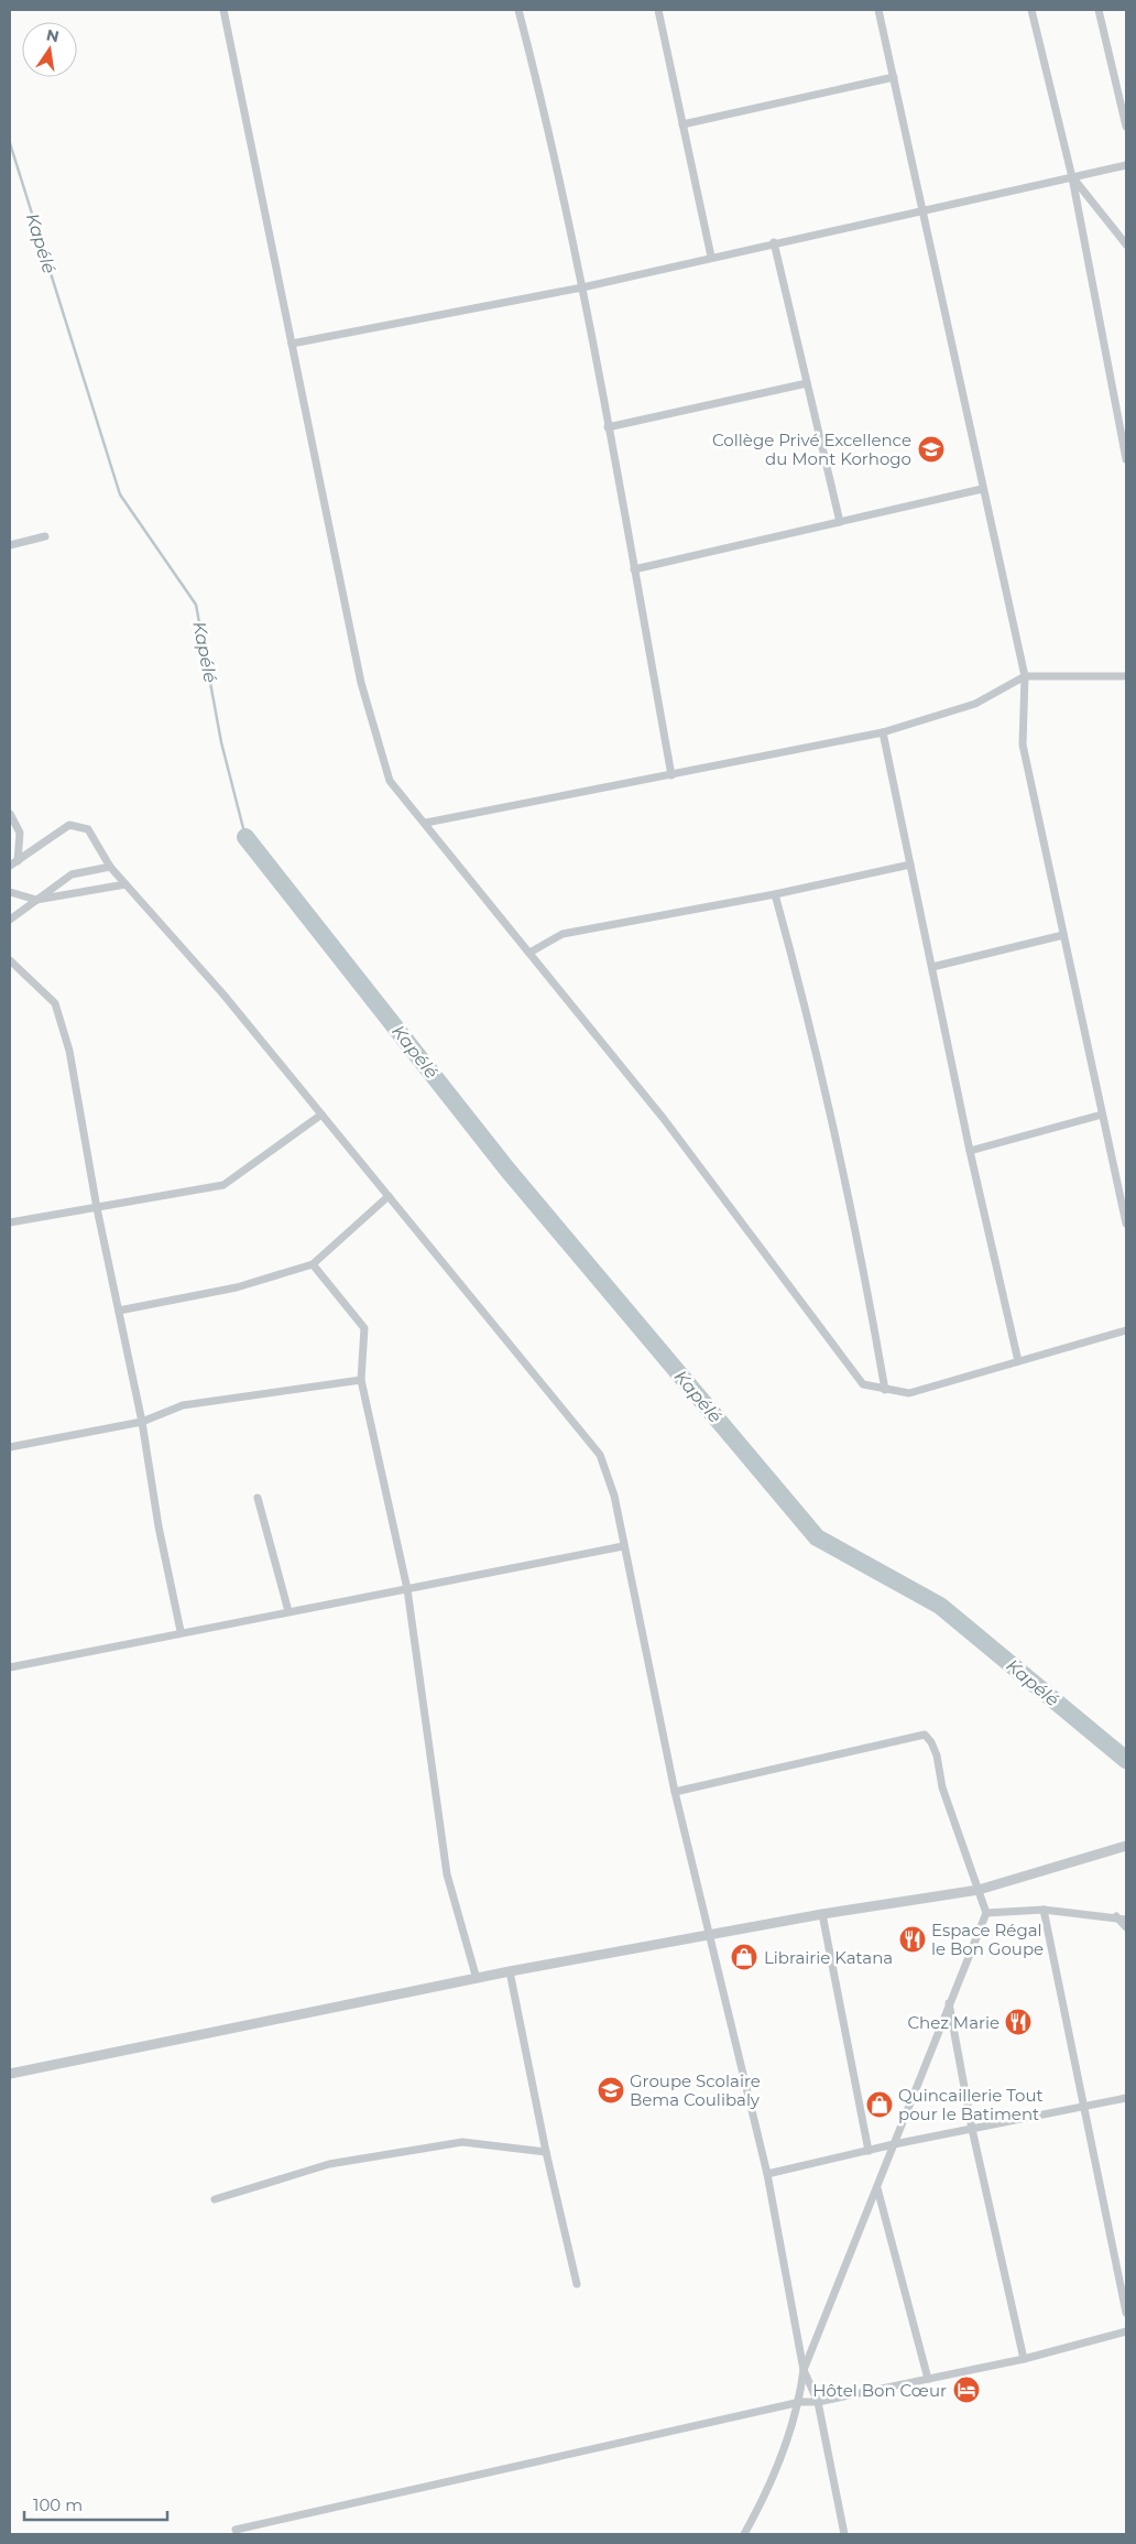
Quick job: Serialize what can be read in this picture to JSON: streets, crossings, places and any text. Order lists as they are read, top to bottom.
{
  "water": ["Kapélé"],
  "places": {
    "school or university": ["Collège Privé Excellence du Mont Korhogo", "Groupe Scolaire Bema Coulibaly"],
    "restaurant": ["Espace Régal le Bon Goupe", "Chez Marie"],
    "shop": ["Librairie Katana", "Quincaillerie Tout pour le Batiment"],
    "hotel": ["Hôtel Bon Cœur"]
  },
  "scale_bar": "100 m",
  "north": "top"
}
